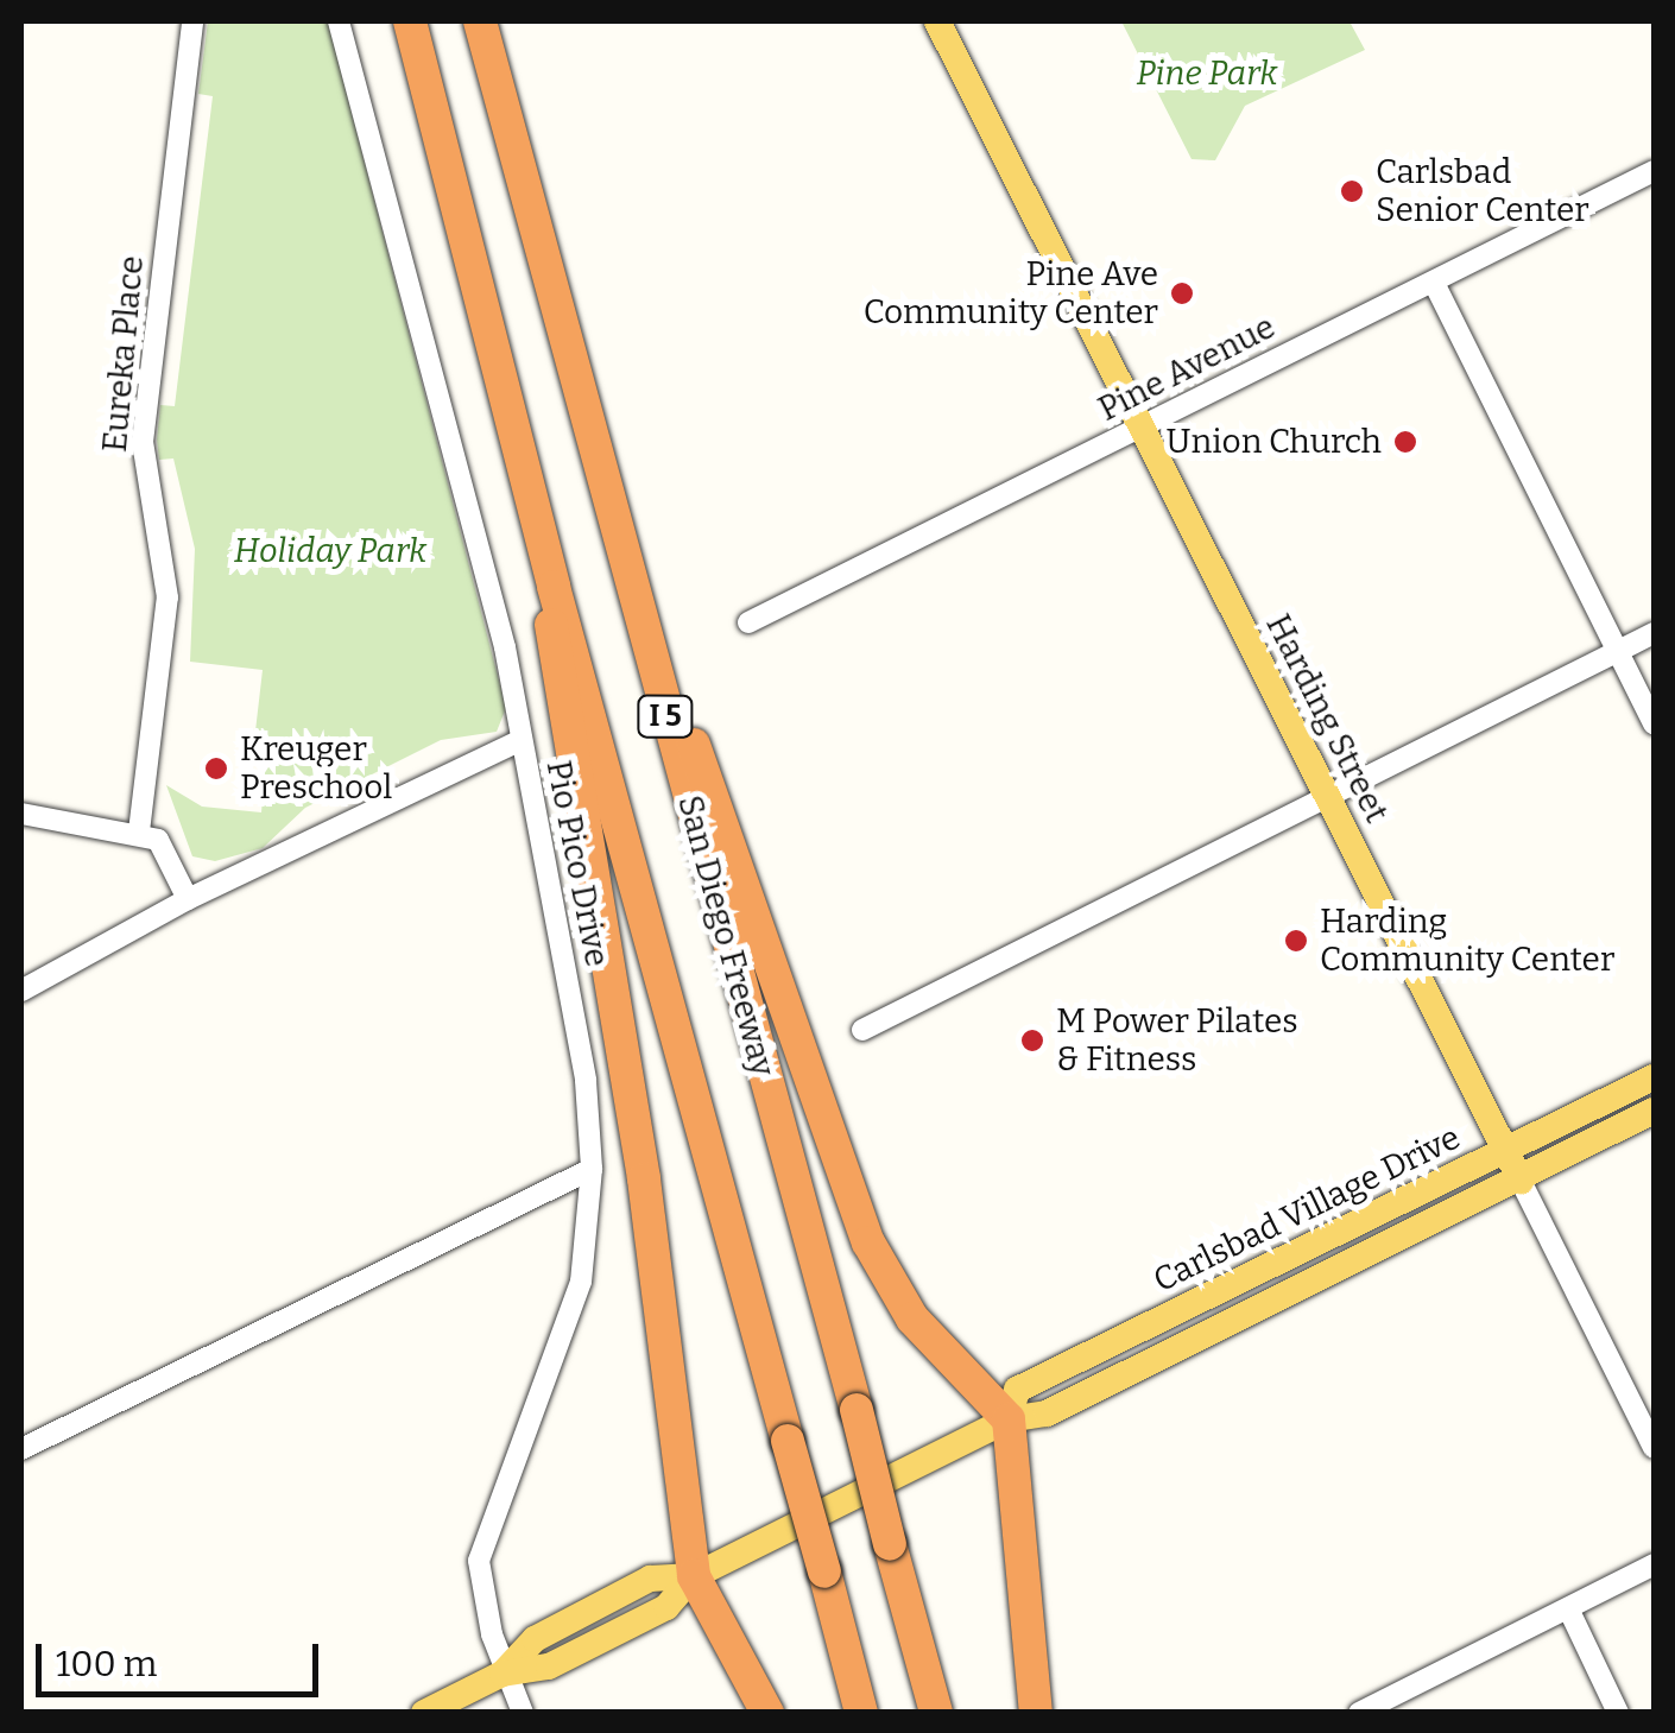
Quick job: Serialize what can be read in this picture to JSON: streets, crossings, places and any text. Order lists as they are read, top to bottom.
{
  "streets": {
    "highway": ["I 5", "San Diego Freeway"],
    "main road": ["Harding Street", "Carlsbad Village Drive"],
    "street": ["Eureka Place", "Pine Avenue", "Pio Pico Drive"]
  },
  "crossings": [
    ["Pine Avenue", "Harding Street"],
    ["Harding Street", "Carlsbad Village Drive"],
    ["Pio Pico Drive", "Carlsbad Village Drive"]
  ],
  "parks": ["Pine Park", "Holiday Park"],
  "places": [
    "Carlsbad Senior Center",
    "Pine Ave Community Center",
    "Union Church",
    "Kreuger Preschool",
    "Harding Community Center",
    "M Power Pilates & Fitness"
  ],
  "scale_bar": "100 m"
}
